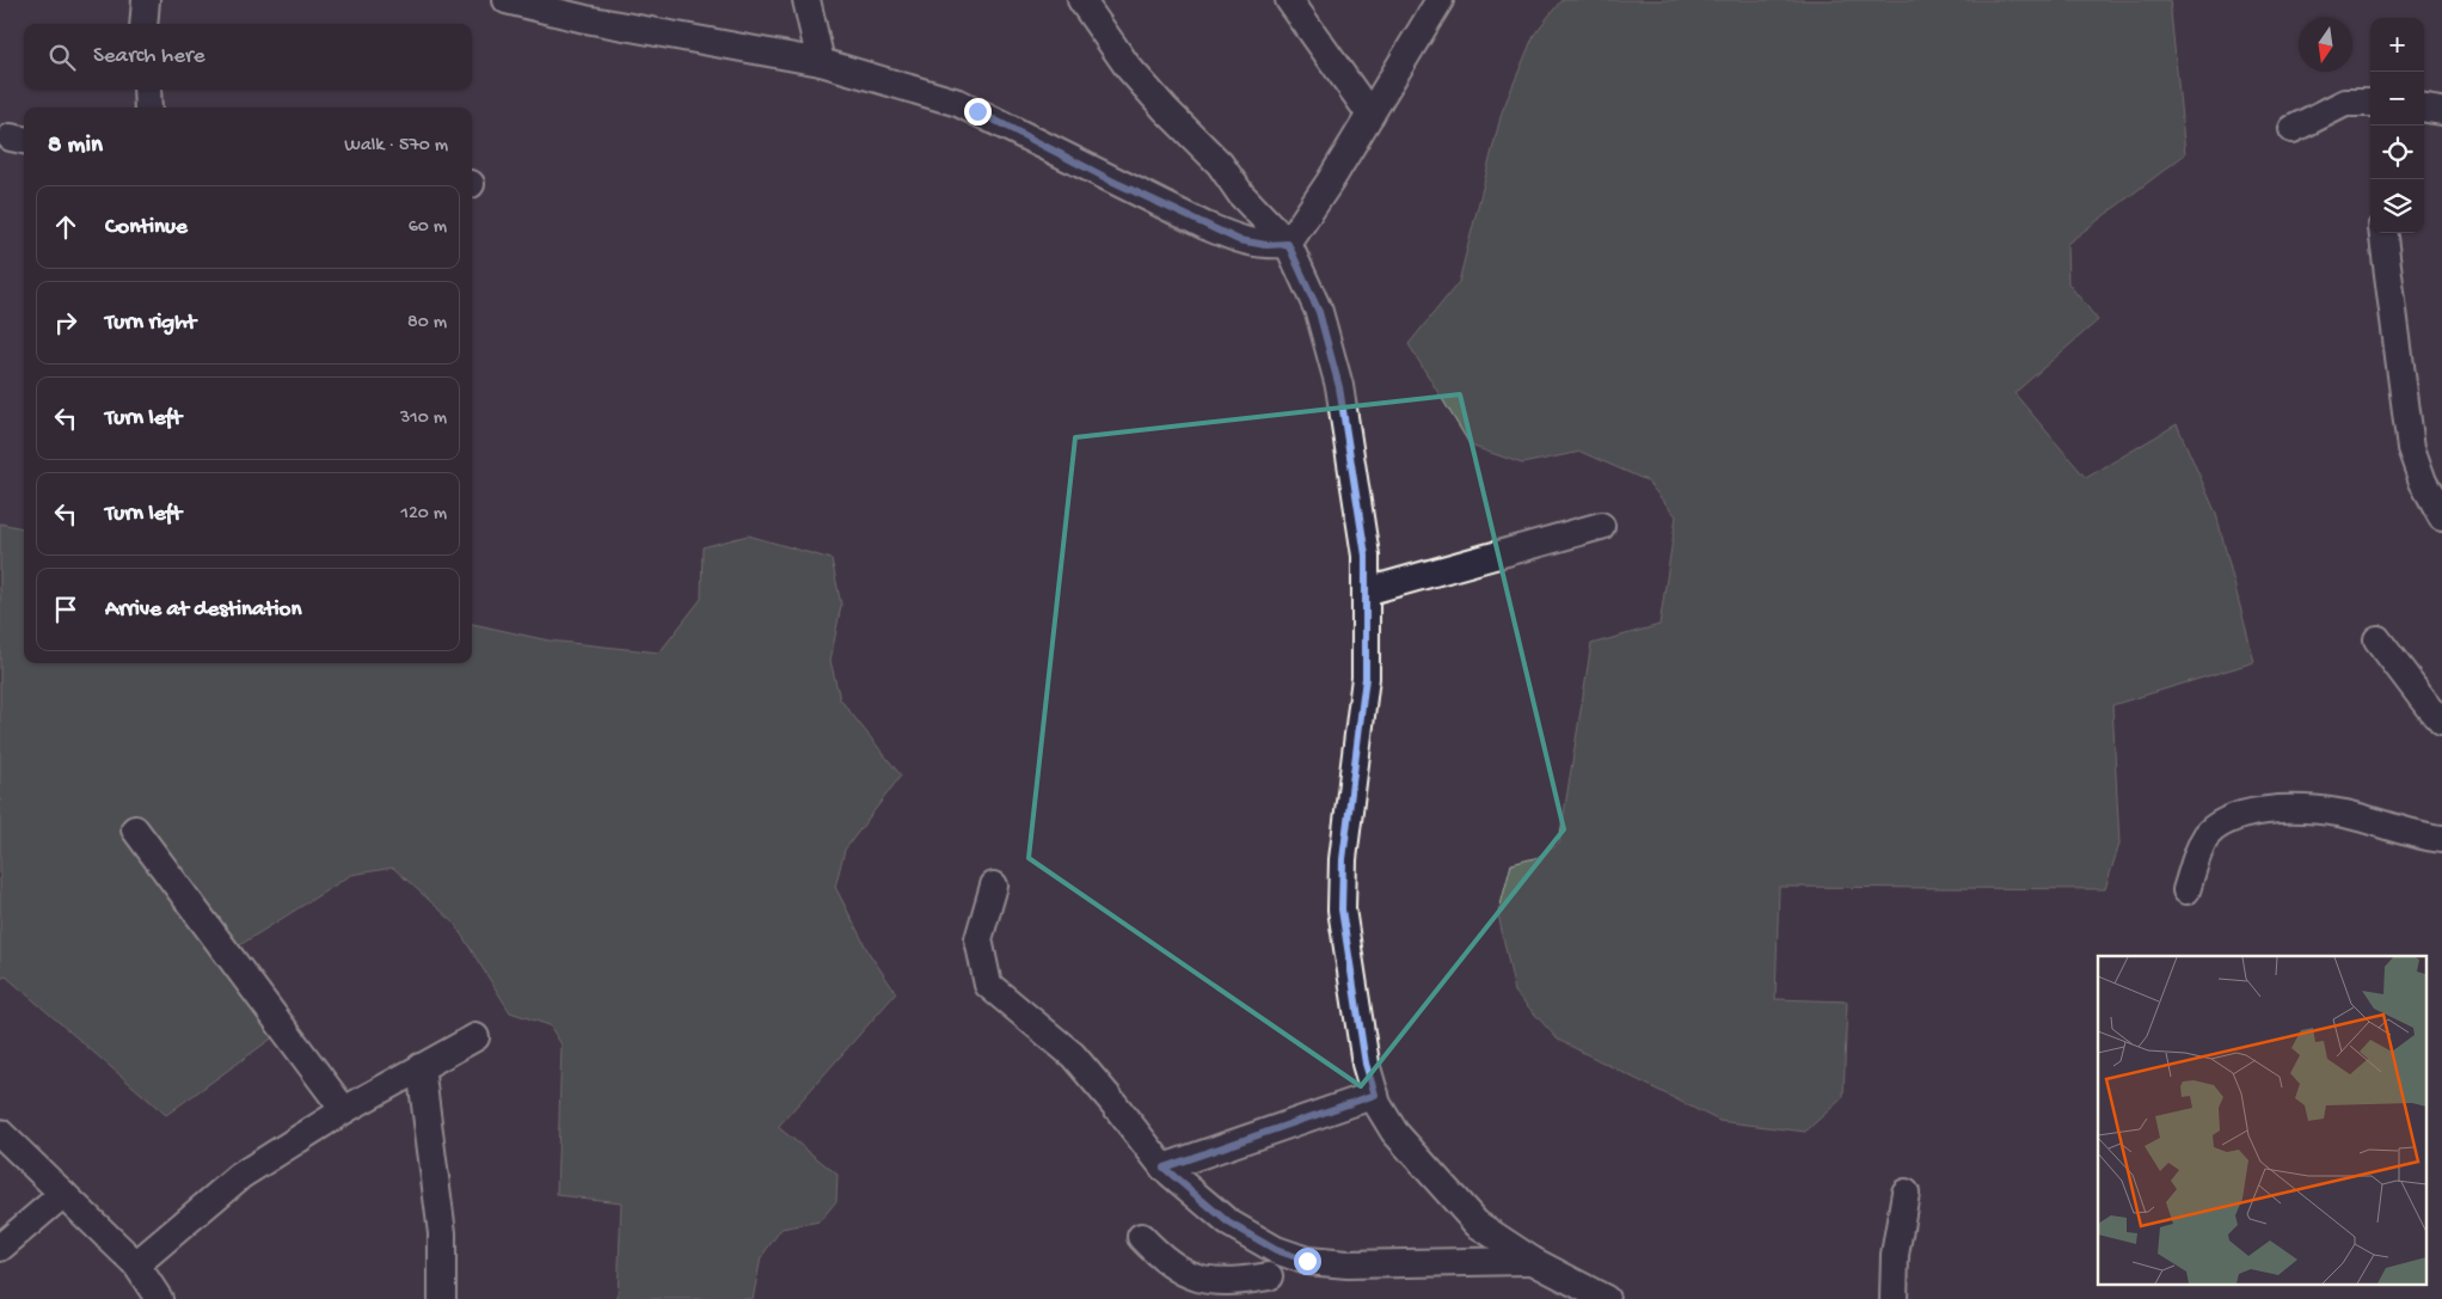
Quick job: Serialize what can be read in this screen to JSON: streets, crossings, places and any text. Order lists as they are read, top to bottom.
{
  "north": "bottom",
  "page": {
    "map_buttons": ["+", "−"],
    "search": "Search here",
    "heading": ["8 min", "Walk · 570 m"],
    "list": [
      ["Continue", "60 m"],
      ["Turn right", "80 m"],
      ["Turn left", "310 m"],
      ["Turn left", "120 m"],
      "Arrive at destination"
    ]
  }
}
